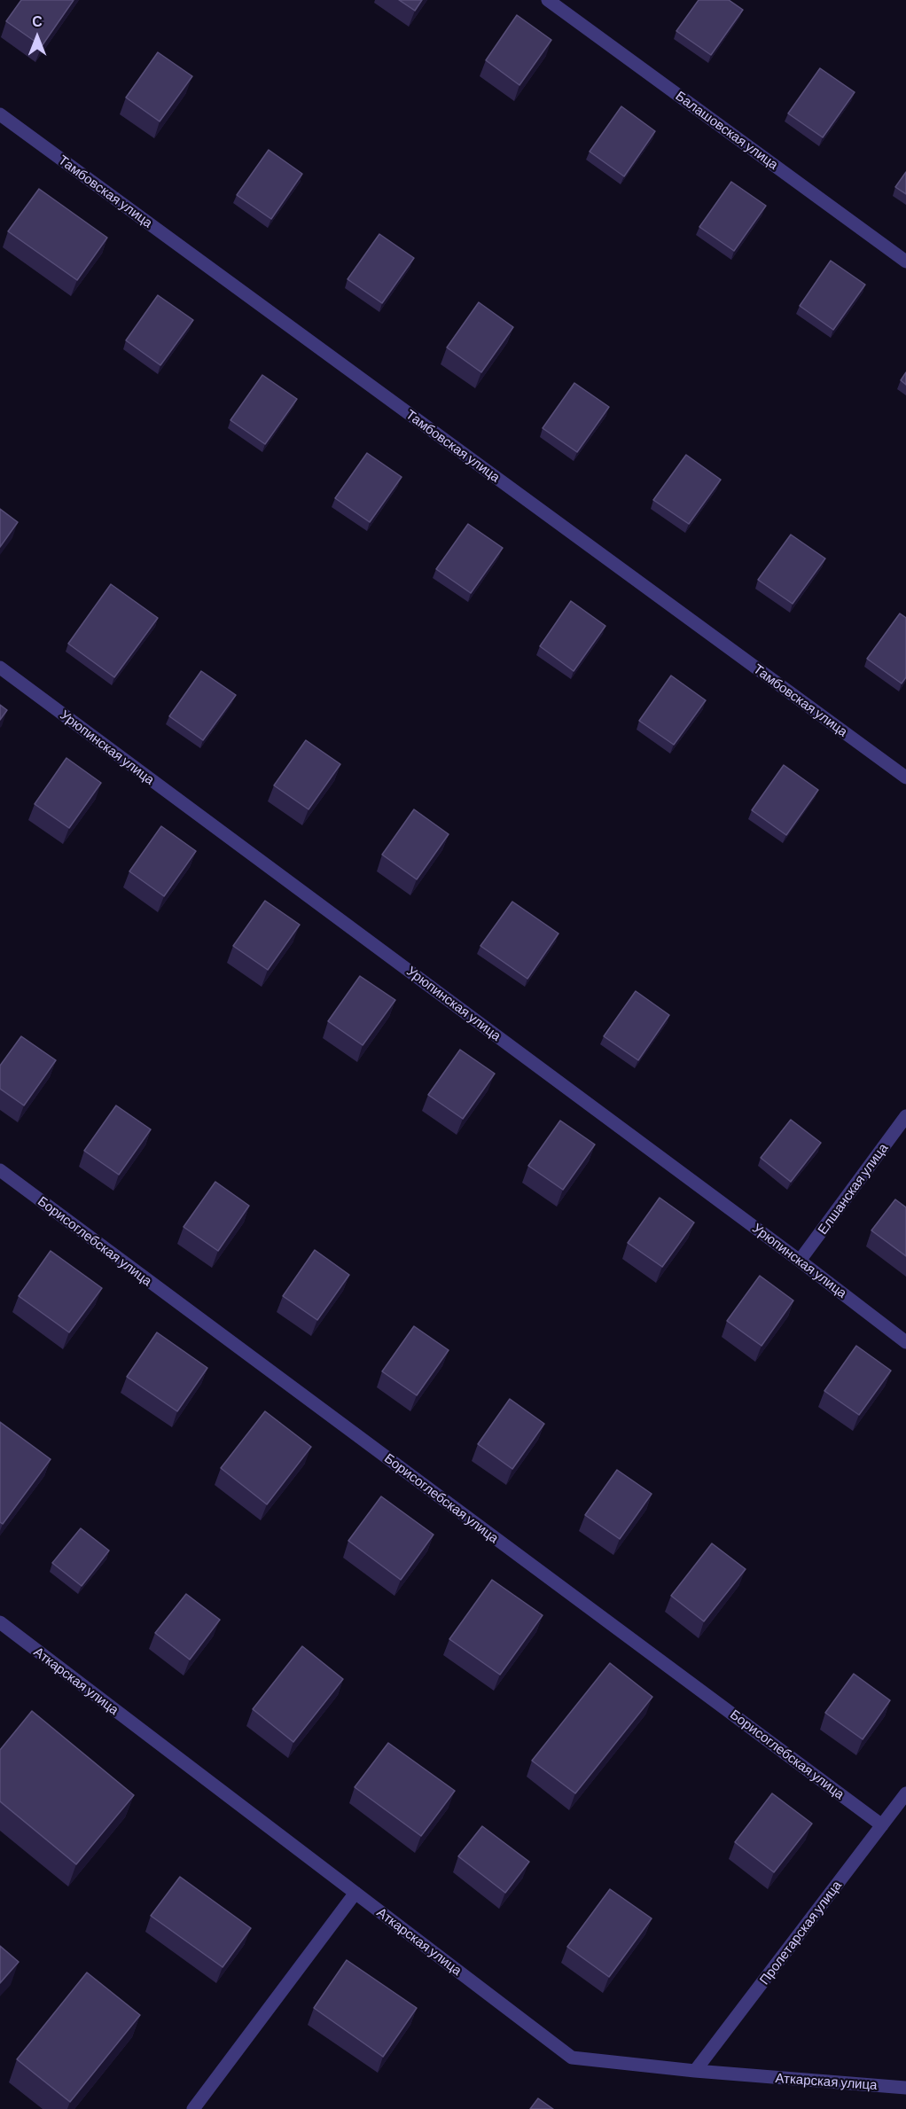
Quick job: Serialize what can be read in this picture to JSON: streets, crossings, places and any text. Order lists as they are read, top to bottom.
{
  "streets": {
    "street": [
      "Балашовская улица",
      "Тамбовская улица",
      "Урюпинская улица",
      "Елшанская улица",
      "Борисоглебская улица",
      "Аткарская улица",
      "Пролетарская улица"
    ]
  },
  "crossings": [
    ["Урюпинская улица", "Елшанская улица"],
    ["Борисоглебская улица", "Пролетарская улица"],
    ["Аткарская улица", "Пролетарская улица"]
  ],
  "north": "top"
}
